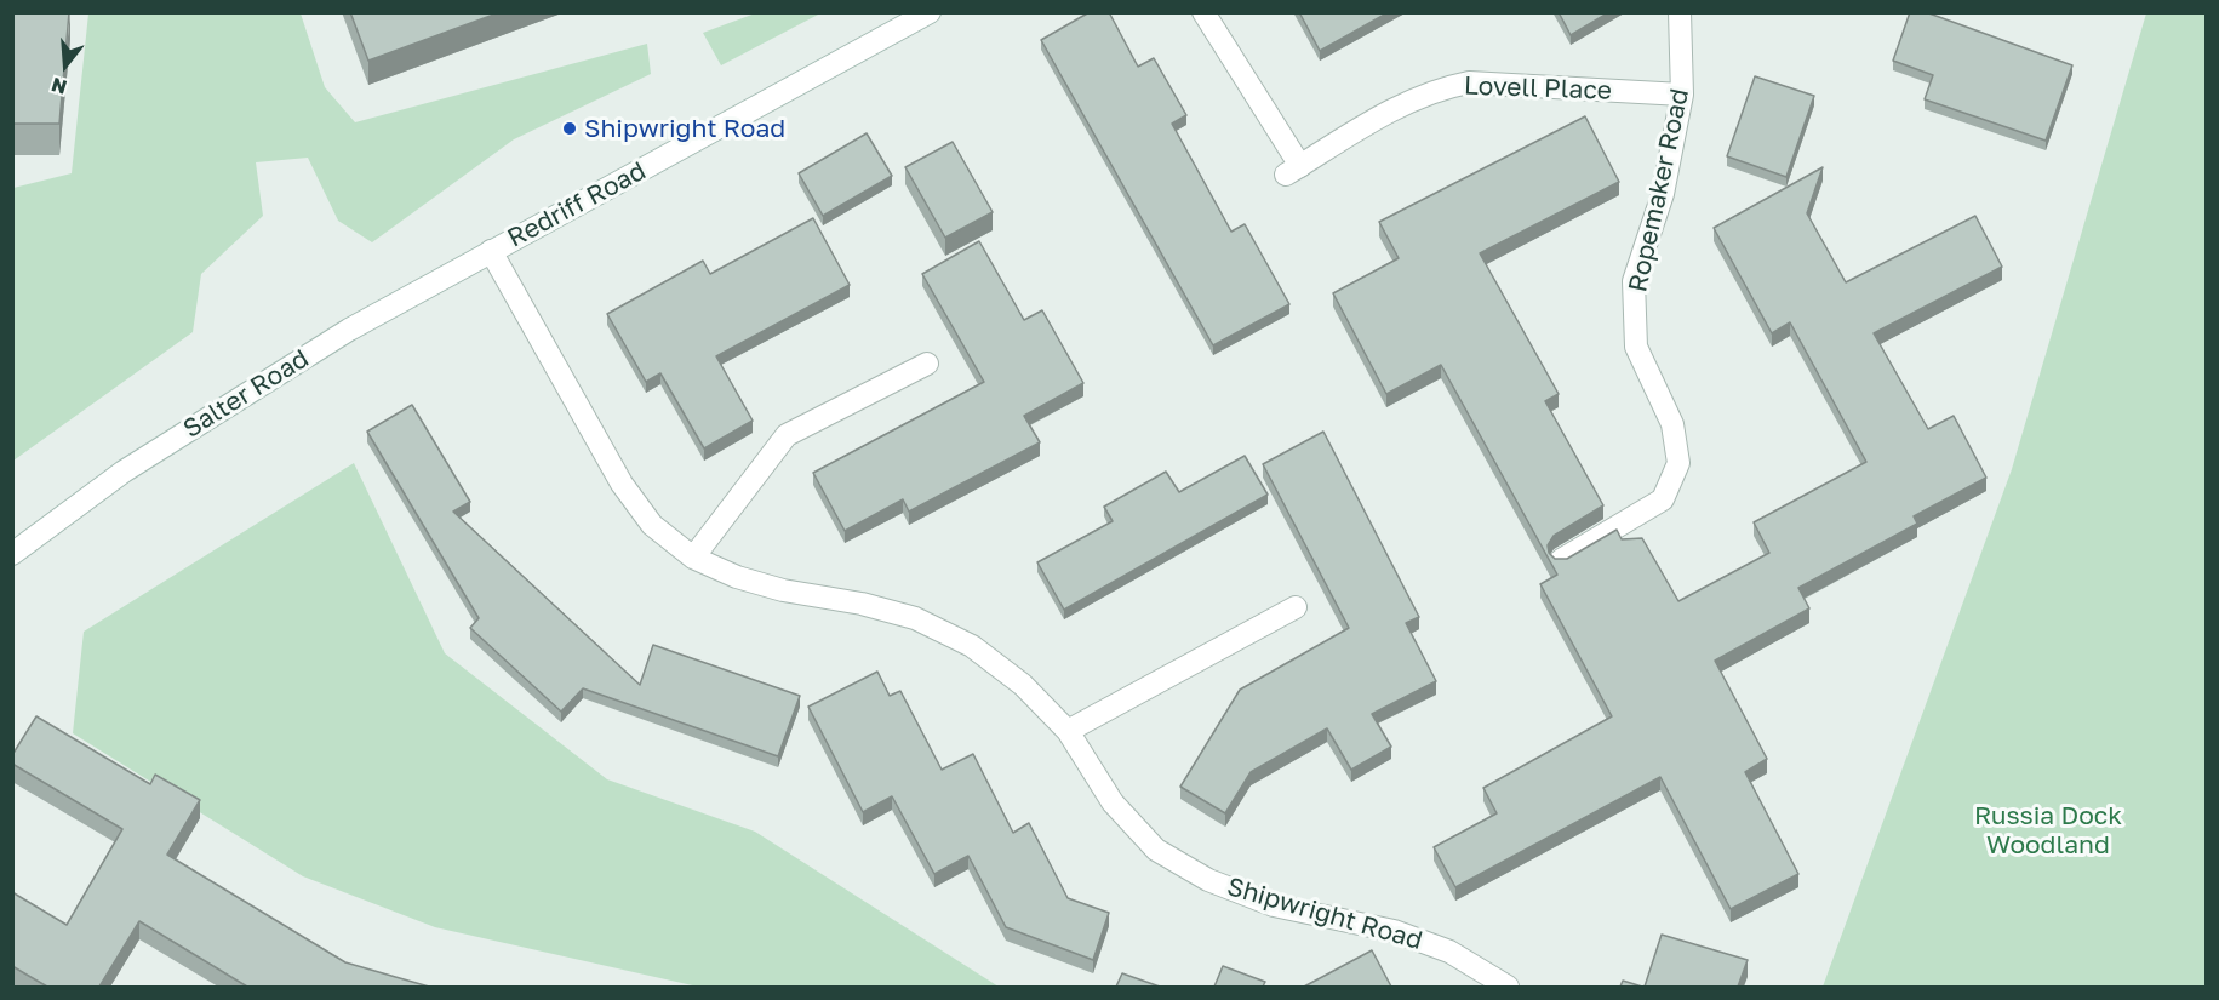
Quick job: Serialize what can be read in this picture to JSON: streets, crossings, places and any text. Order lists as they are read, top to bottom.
{
  "streets": {
    "street": [
      "Lovell Place",
      "Ropemaker Road",
      "Redriff Road",
      "Salter Road",
      "Shipwright Road"
    ]
  },
  "crossings": [
    ["Lovell Place", "Ropemaker Road"],
    ["Redriff Road", "Salter Road"],
    ["Redriff Road", "Shipwright Road"],
    ["Salter Road", "Shipwright Road"]
  ],
  "parks": ["Russia Dock Woodland"],
  "places": ["Shipwright Road"],
  "north": "bottom"
}
